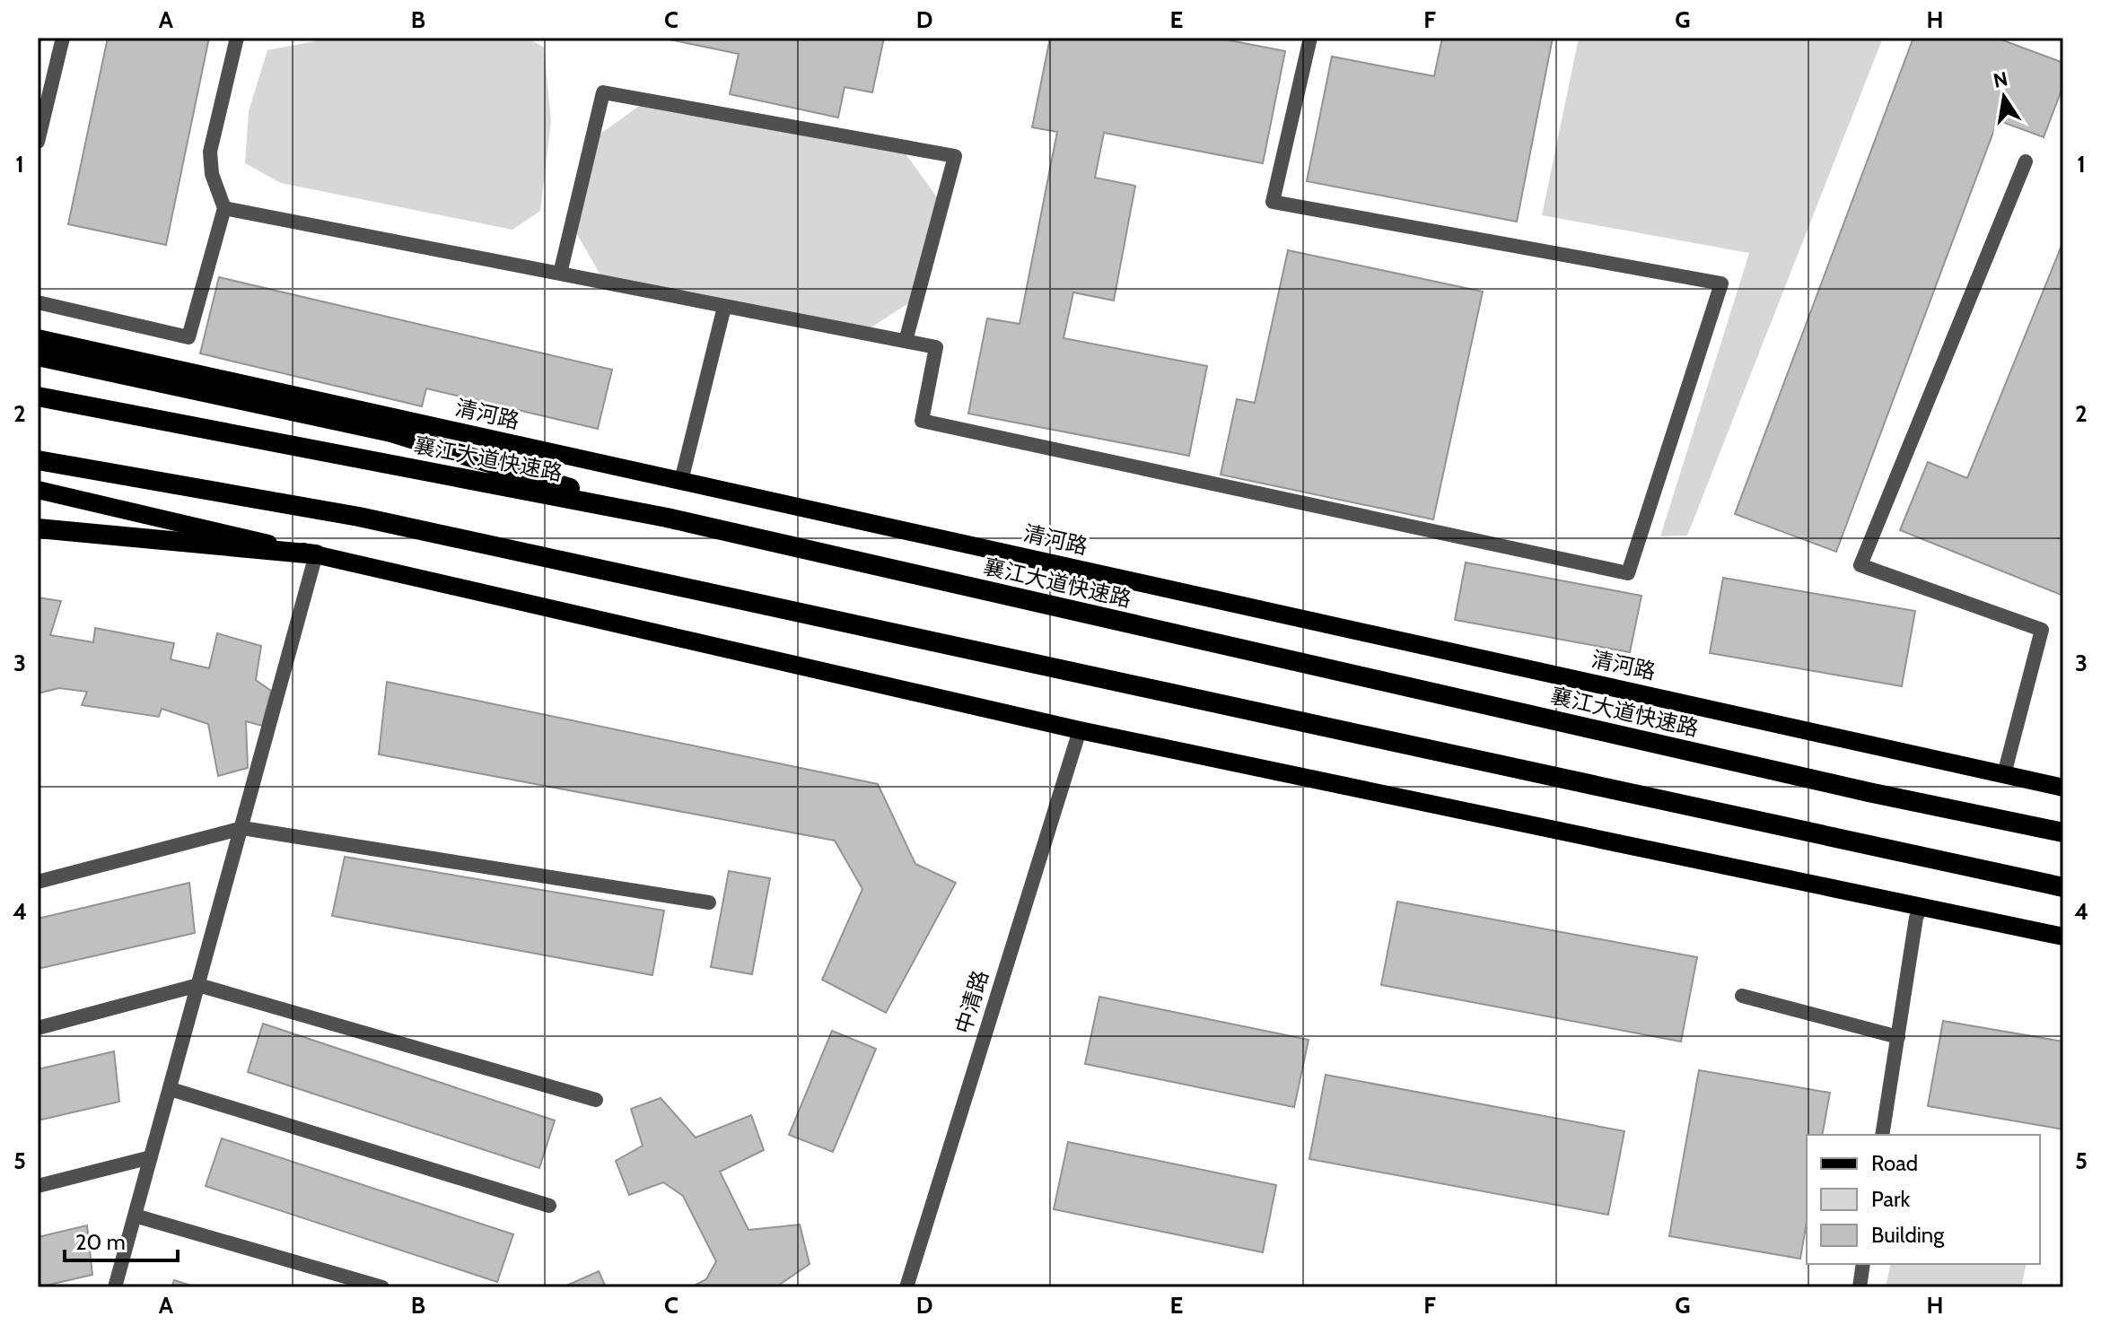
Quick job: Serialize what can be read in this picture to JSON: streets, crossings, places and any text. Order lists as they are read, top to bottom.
{
  "streets": {
    "highway": ["襄江大道快速路"],
    "main road": ["清河路"],
    "street": ["中清路"]
  },
  "legend": ["Road", "Park", "Building"],
  "scale_bar": "20 m",
  "north": "top",
  "grid": {
    "columns": [
      "A",
      "B",
      "C",
      "D",
      "E",
      "F",
      "G",
      "H"
    ],
    "rows": [
      "1",
      "2",
      "3",
      "4",
      "5"
    ]
  }
}
